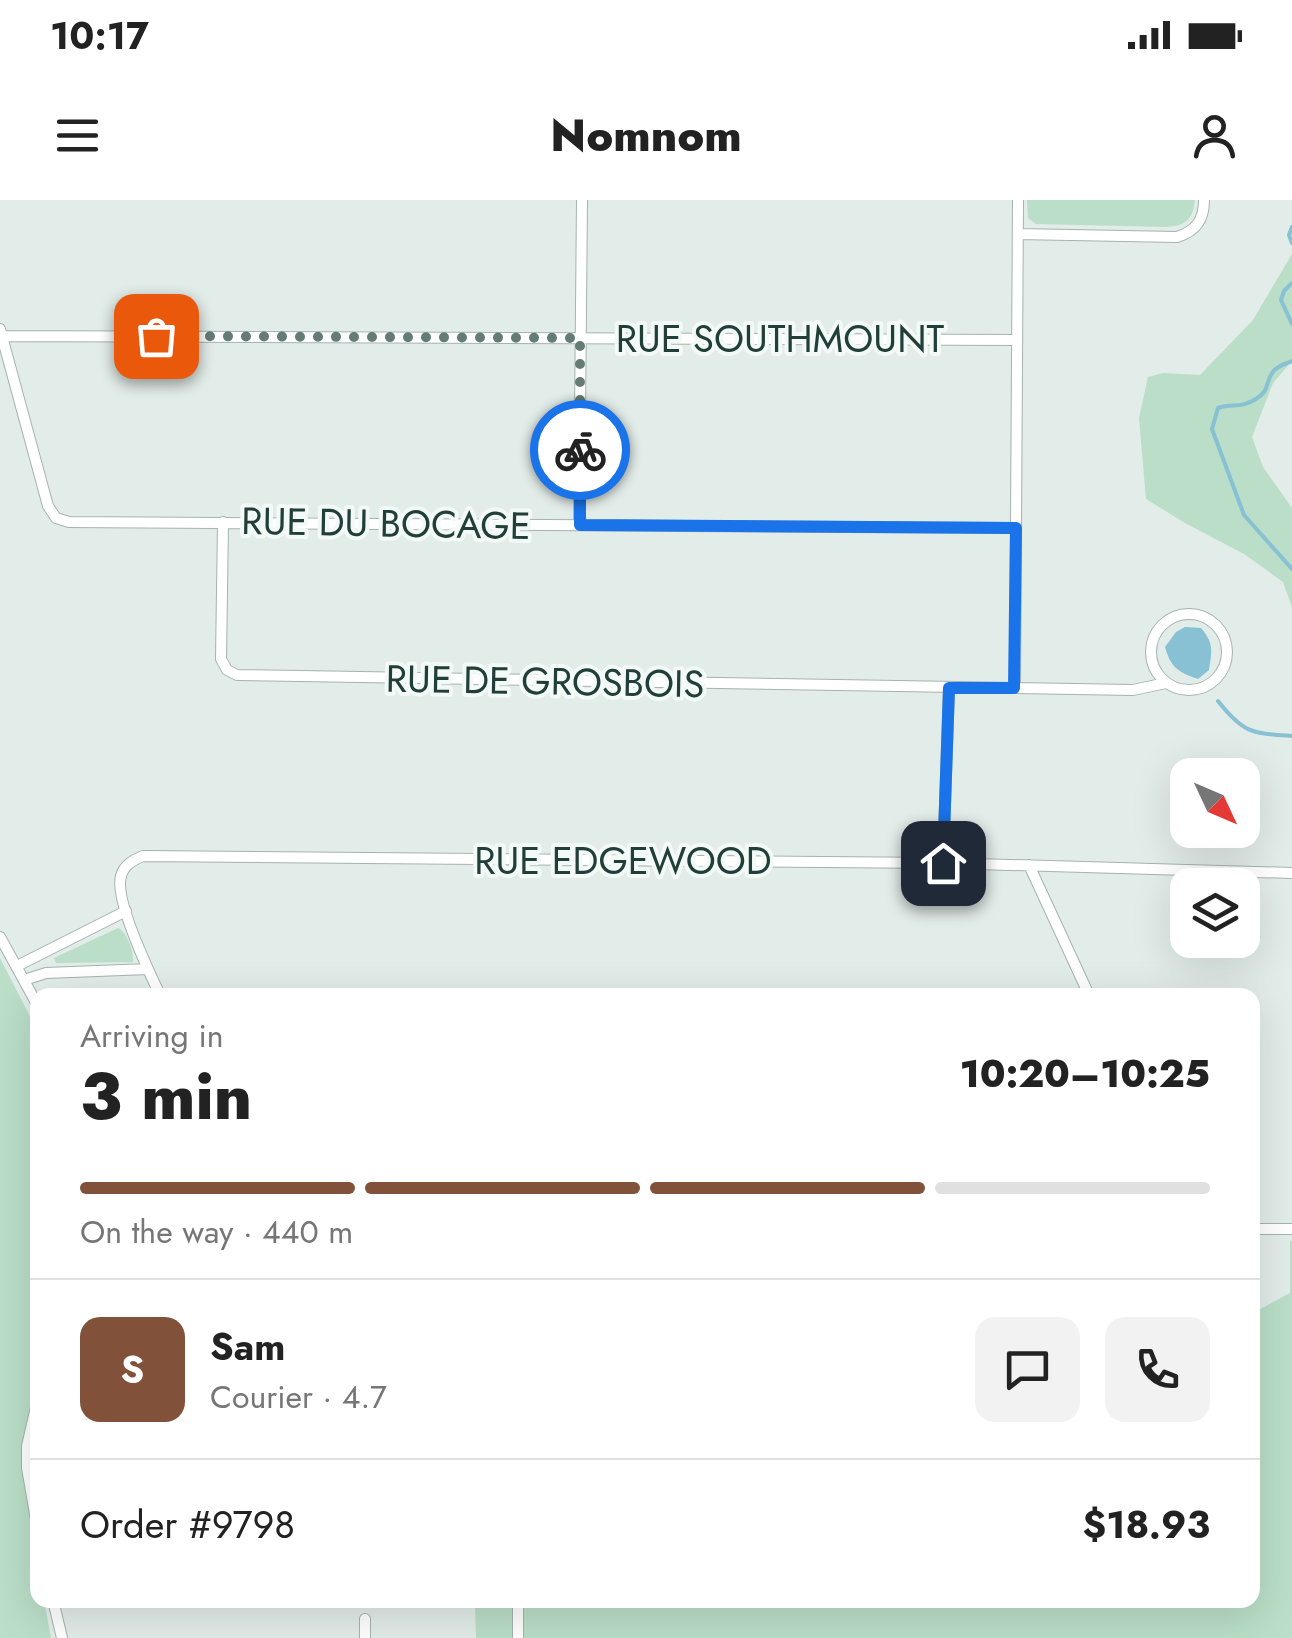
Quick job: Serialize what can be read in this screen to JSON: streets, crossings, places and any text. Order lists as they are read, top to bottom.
{
  "streets": {
    "street": [
      "RUE SOUTHMOUNT",
      "RUE DU BOCAGE",
      "RUE DE GROSBOIS",
      "RUE EDGEWOOD"
    ]
  },
  "crossings": [
    ["RUE SOUTHMOUNT", "RUE DU BOCAGE"],
    ["RUE DU BOCAGE", "RUE DE GROSBOIS"]
  ],
  "north": "bottom right",
  "page": {
    "status": "10:17",
    "header": "Nomnom",
    "heading": ["3 min", "Arriving in", "10:20–10:25"],
    "panel": [
      "Sam",
      "Courier · 4.7",
      "Order #9798",
      "$18.93"
    ],
    "bar": "On the way · 440 m",
    "round": "S"
  }
}
